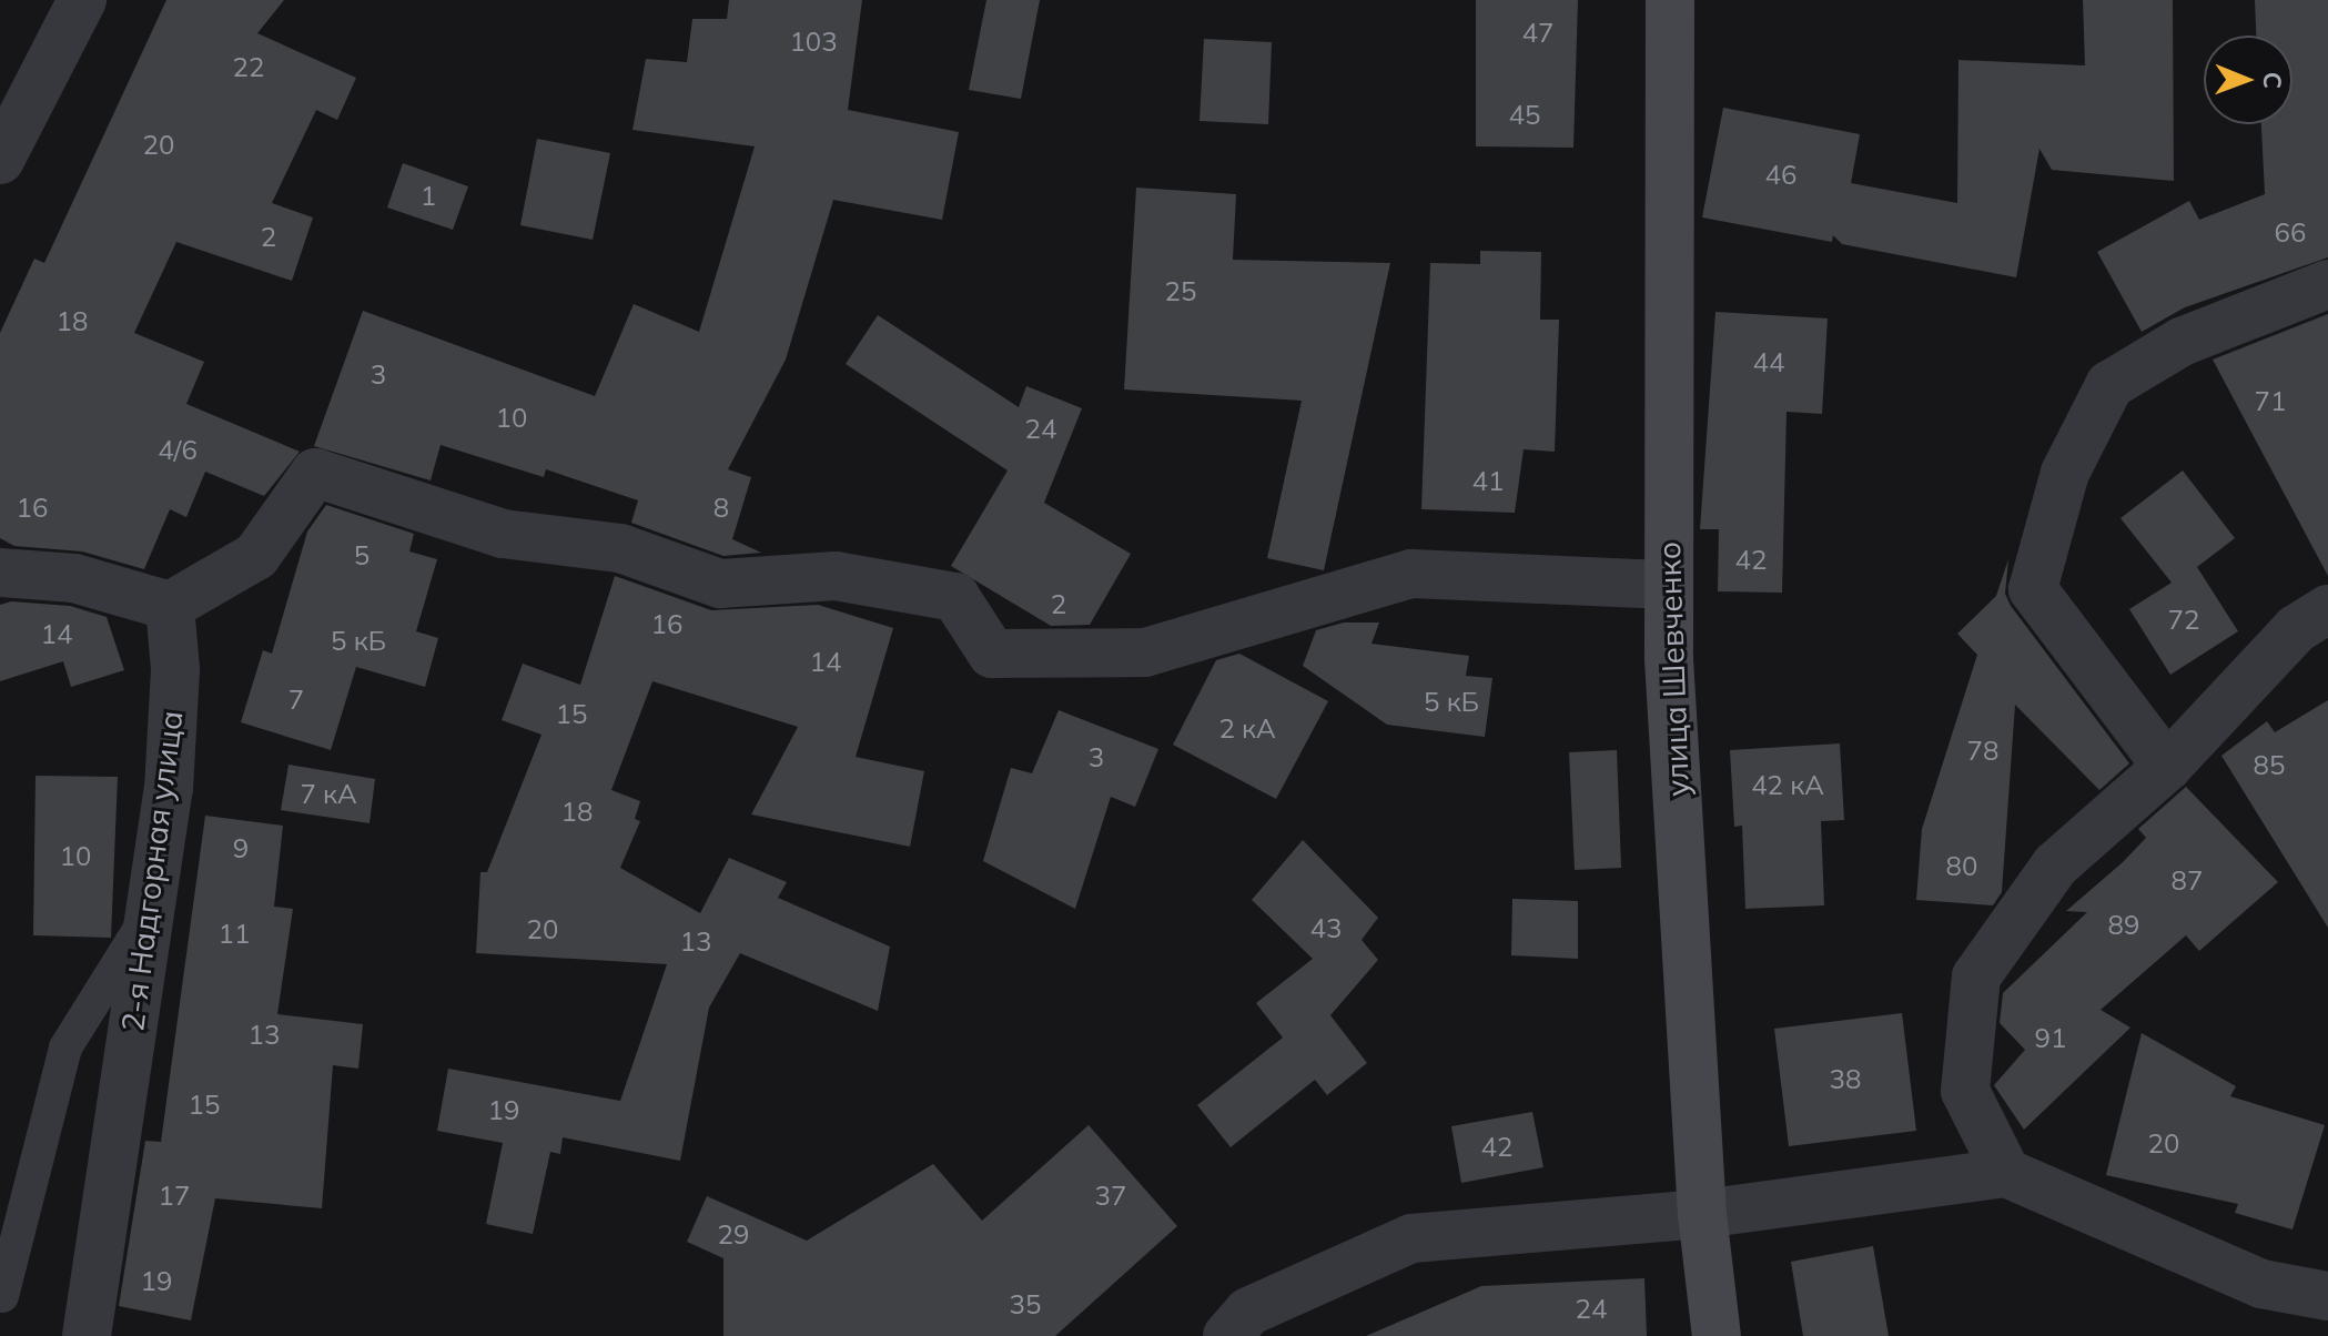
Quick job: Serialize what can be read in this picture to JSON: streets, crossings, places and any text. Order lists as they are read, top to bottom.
{
  "streets": {
    "street": ["улица Шевченко", "2-я Надгорная улица"]
  },
  "house_numbers": [
    "47",
    "103",
    "22",
    "45",
    "20",
    "46",
    "1",
    "66",
    "2",
    "25",
    "18",
    "44",
    "3",
    "71",
    "10",
    "24",
    "4/6",
    "41",
    "16",
    "8",
    "5",
    "42",
    "2",
    "72",
    "16",
    "14",
    "5 кБ",
    "14",
    "7",
    "5 кБ",
    "15",
    "2 кА",
    "78",
    "3",
    "85",
    "42 кА",
    "7 кА",
    "18",
    "9",
    "10",
    "80",
    "87",
    "89",
    "43",
    "20",
    "11",
    "13",
    "13",
    "91",
    "38",
    "15",
    "19",
    "20",
    "42",
    "17",
    "37",
    "29",
    "19",
    "35",
    "24"
  ],
  "north": "right"
}
